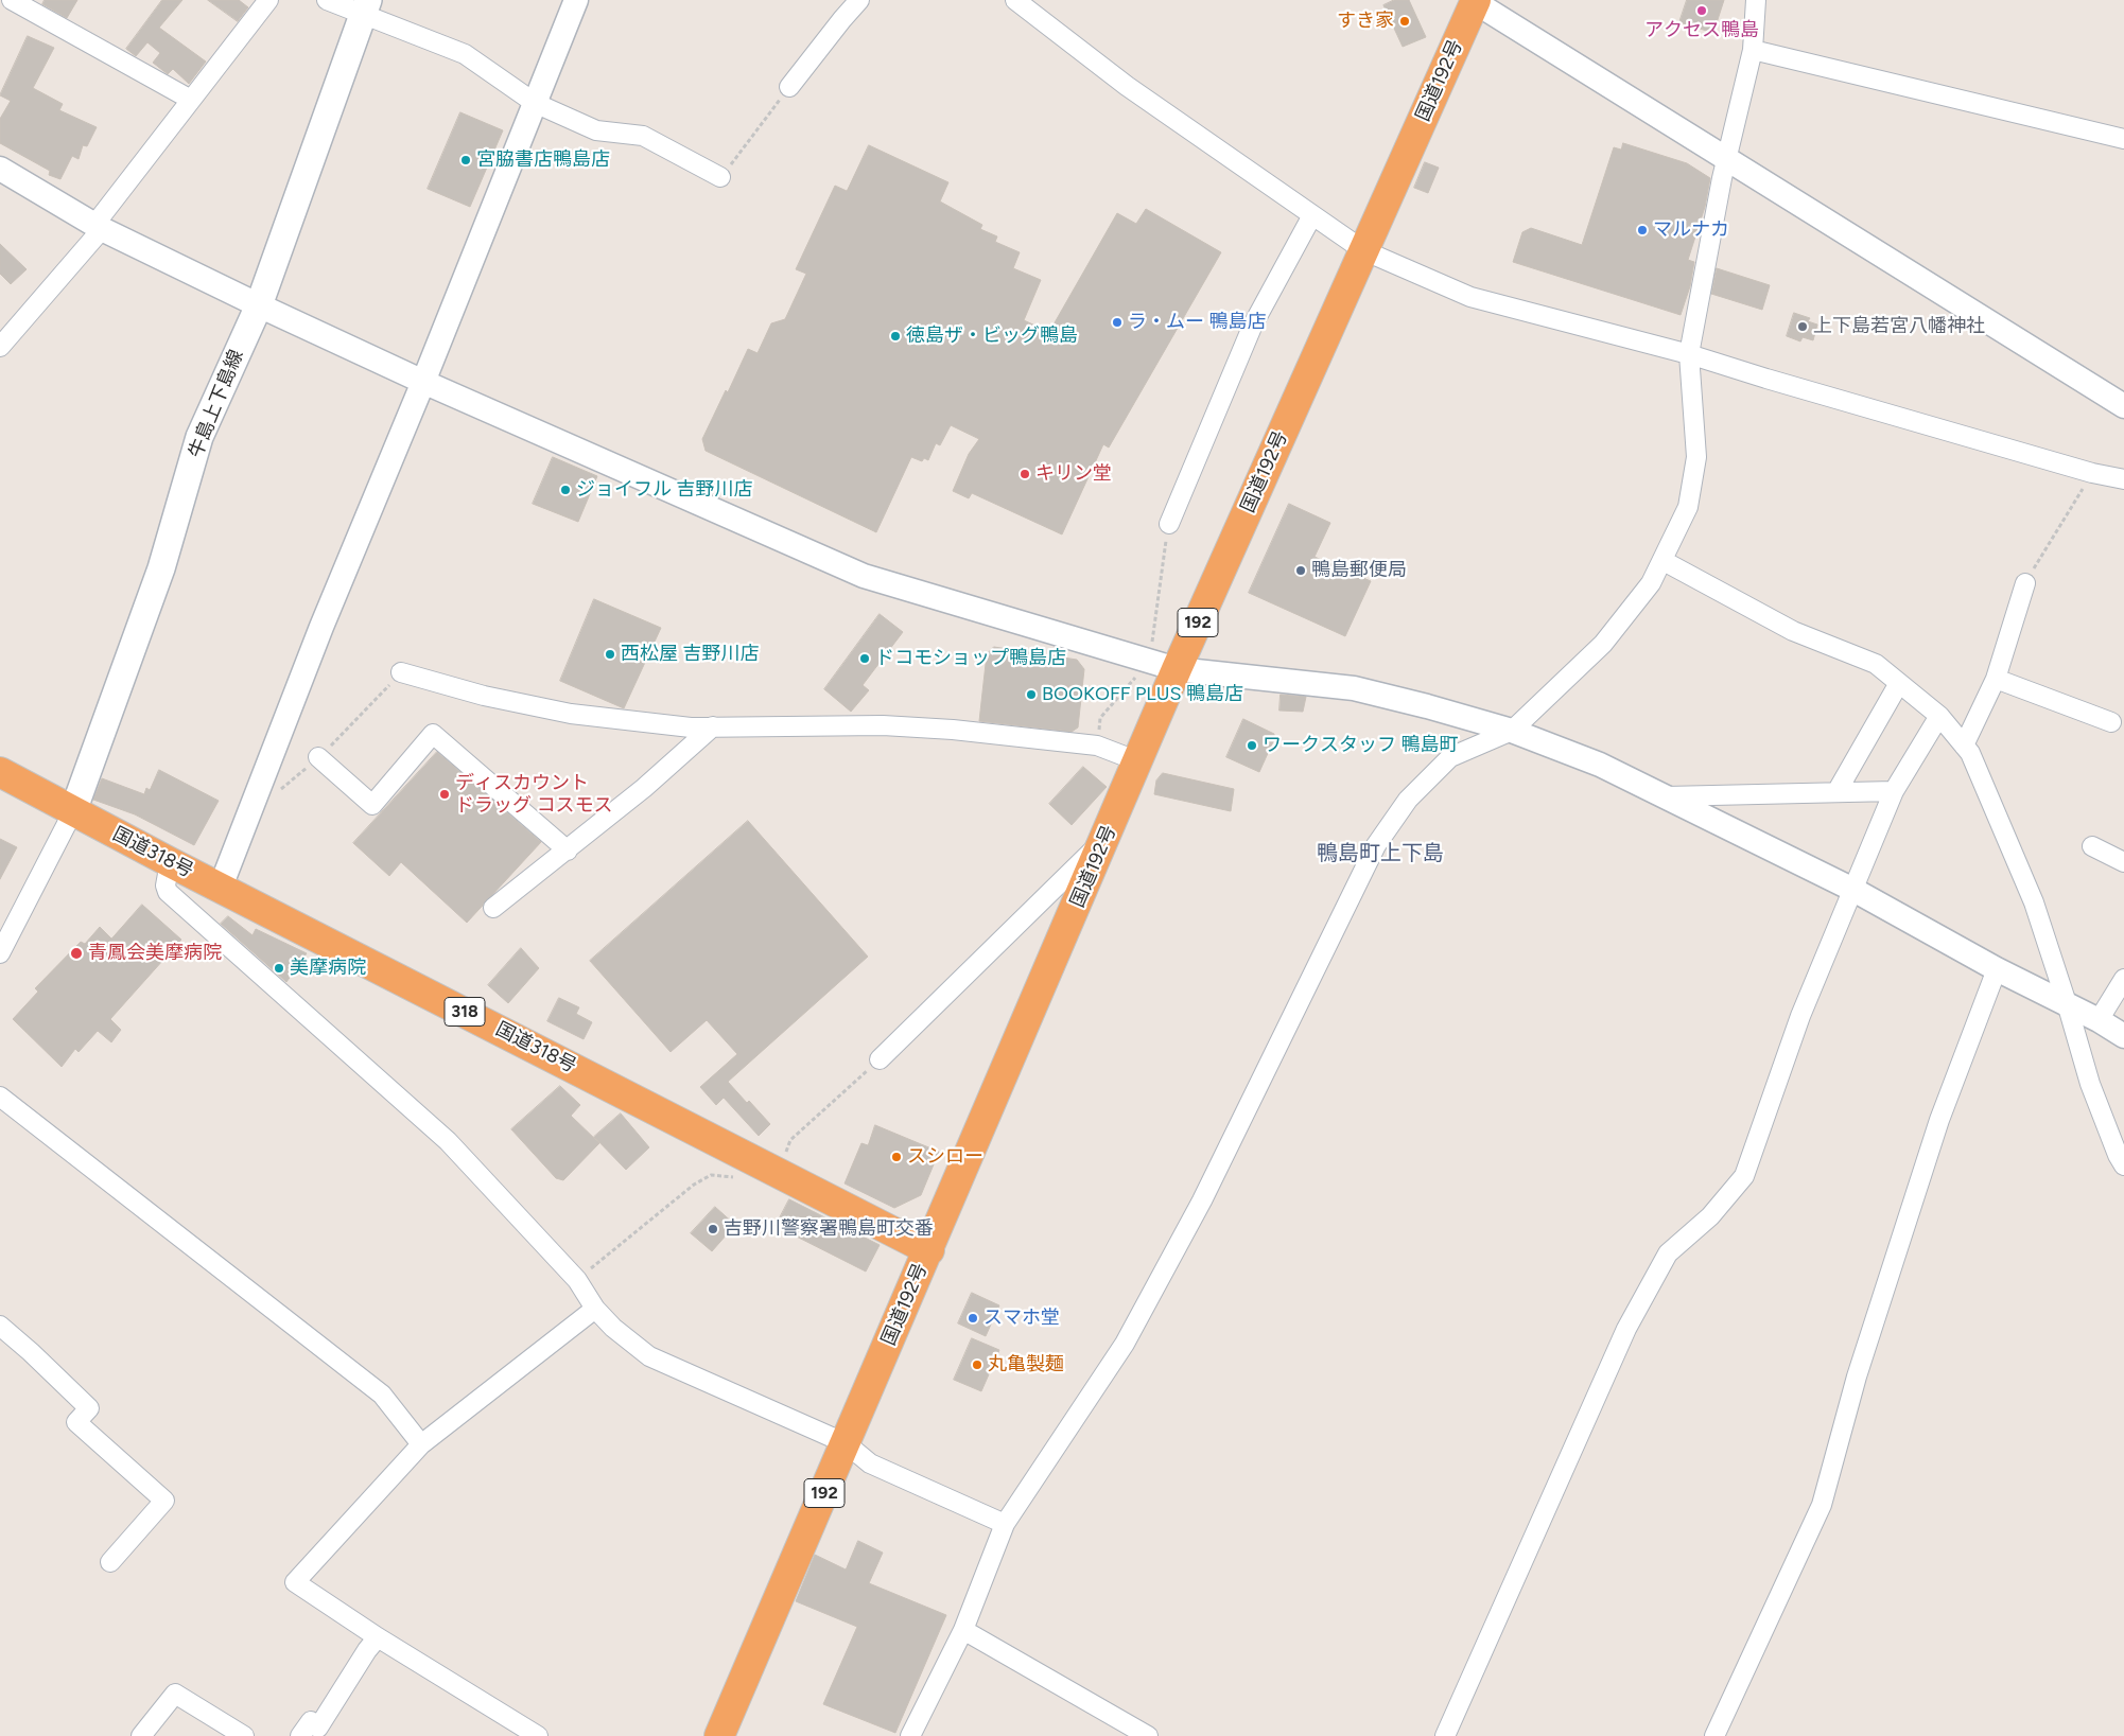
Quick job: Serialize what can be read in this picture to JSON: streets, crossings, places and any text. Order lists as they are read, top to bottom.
{
  "streets": {
    "highway": [
      "国道192号",
      "192",
      "国道318号",
      "318"
    ],
    "main road": ["牛島上下島線"]
  },
  "crossings": [
    ["国道192号", "国道318号"],
    ["牛島上下島線", "国道318号"]
  ],
  "districts": ["鴨島町上下島"],
  "places": [
    "アクセス鴨島",
    "すき家",
    "宮脇書店鴨島店",
    "マルナカ",
    "ラ・ムー 鴨島店",
    "上下島若宮八幡神社",
    "徳島ザ・ビッグ鴨島",
    "キリン堂",
    "ジョイフル 吉野川店",
    "鴨島郵便局",
    "西松屋 吉野川店",
    "ドコモショップ鴨島店",
    "BOOKOFF PLUS 鴨島店",
    "ワークスタッフ 鴨島町",
    "ディスカウント ドラッグ コスモス",
    "青鳳会美摩病院",
    "美摩病院",
    "スシロー",
    "吉野川警察署鴨島町交番",
    "スマホ堂",
    "丸亀製麺"
  ]
}
